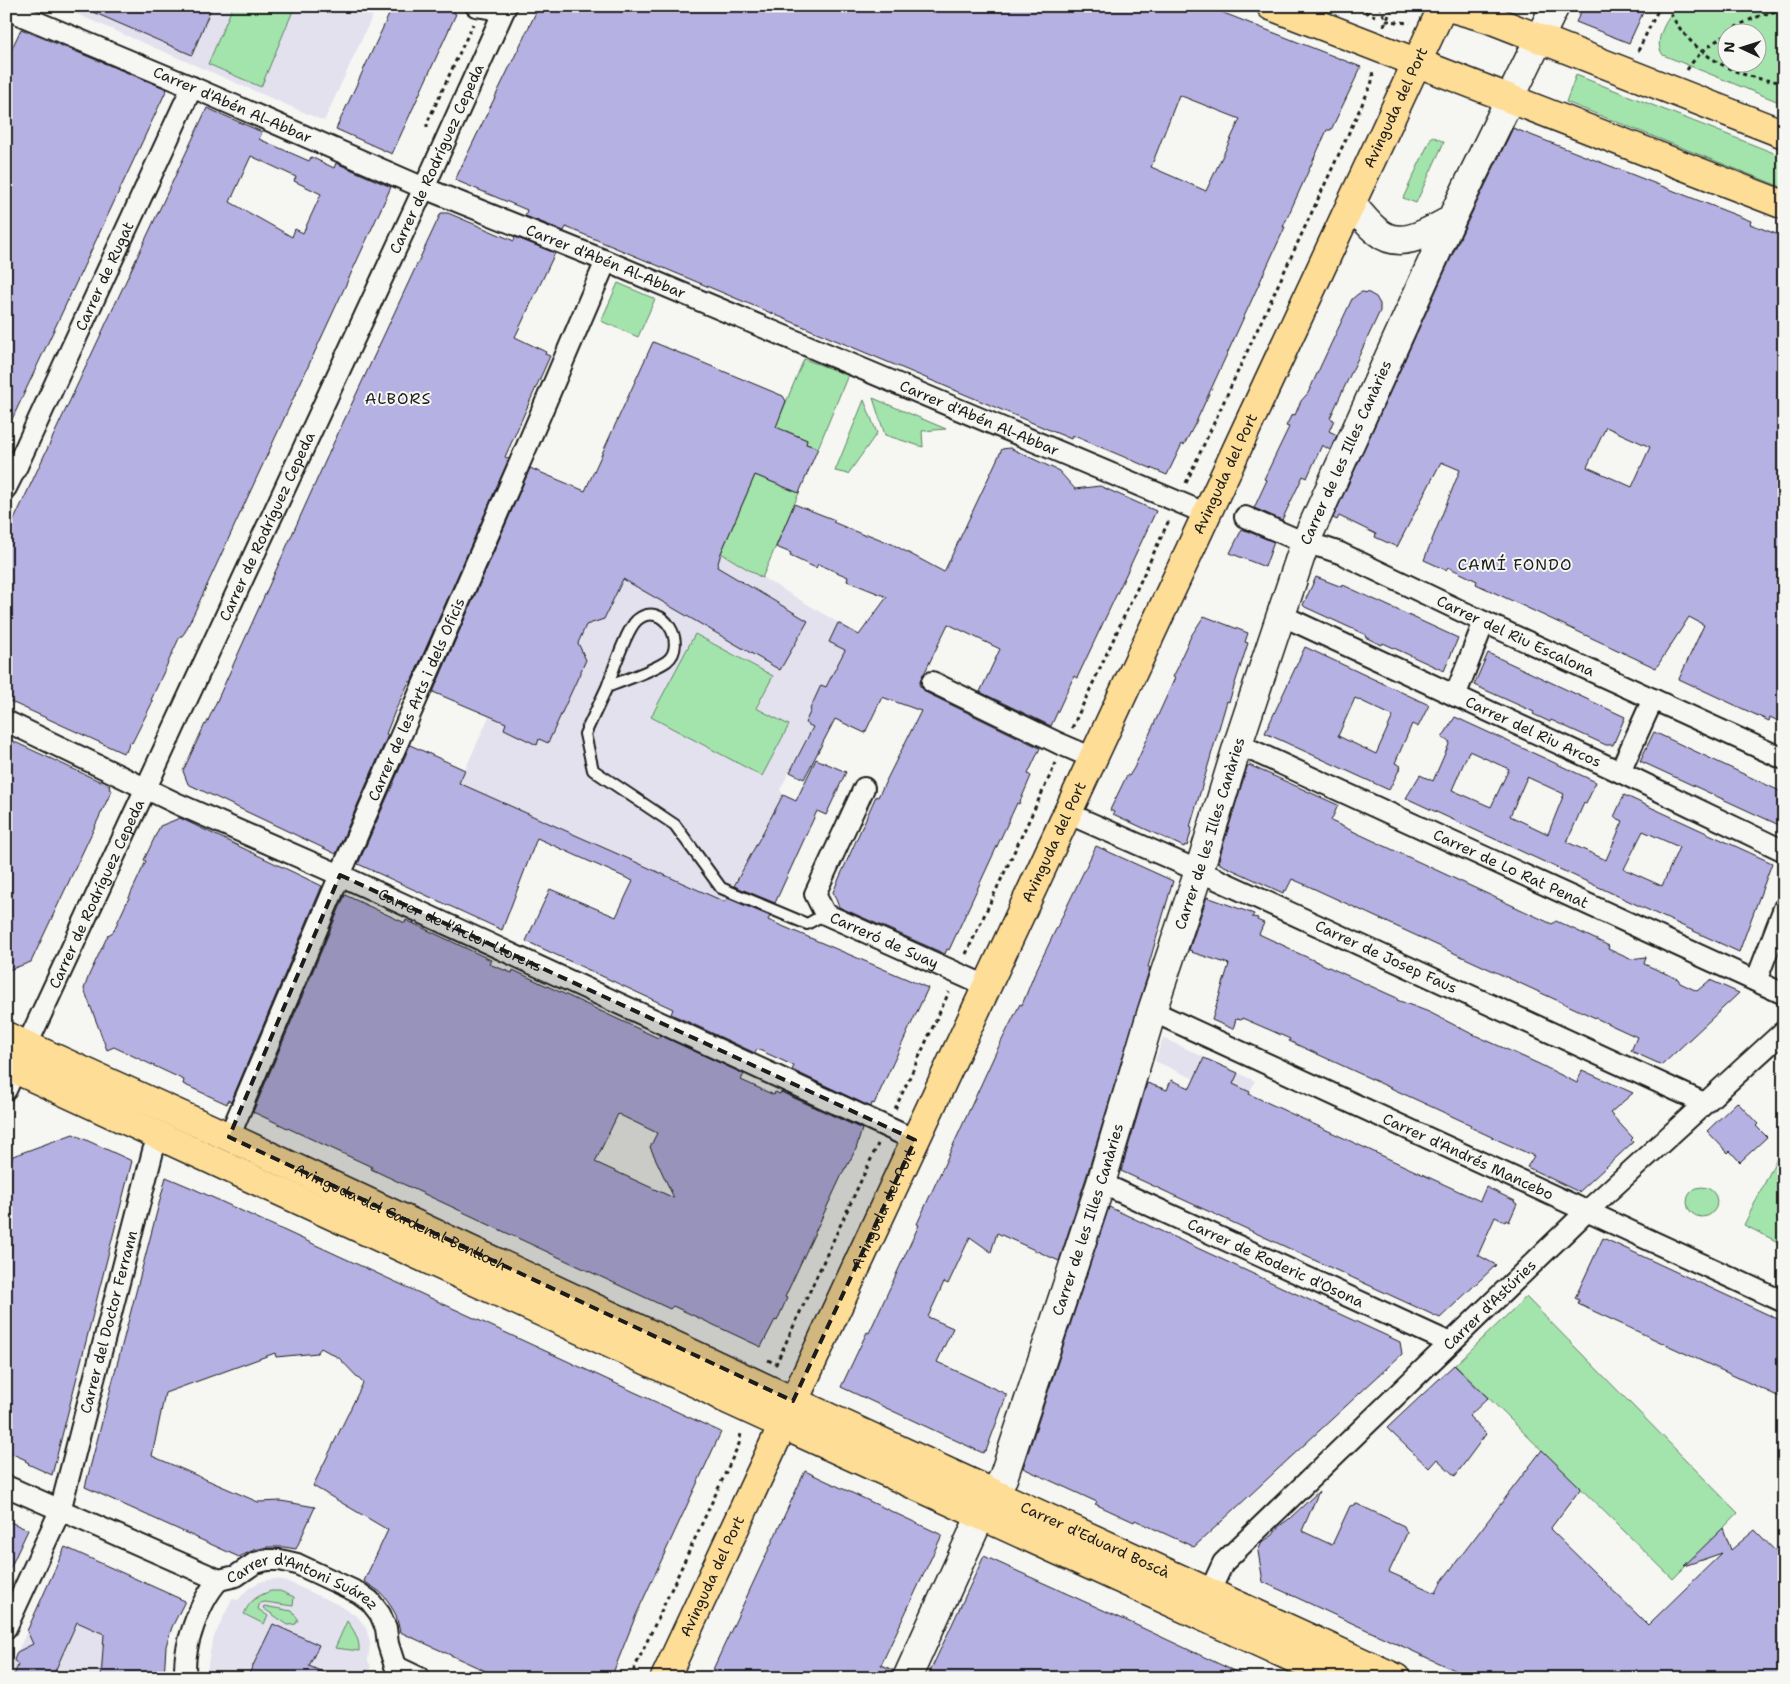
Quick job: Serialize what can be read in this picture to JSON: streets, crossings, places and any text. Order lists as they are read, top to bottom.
{
  "streets": {
    "main road": ["Avinguda del Port", "Avinguda del Cardenal Benlloch", "Carrer d'Eduard Boscà"],
    "street": [
      "Carrer d'Abén Al-Abbar",
      "Carrer de Rodríguez Cepeda",
      "Carrer de Rugat",
      "Carrer de les Illes Canàries",
      "Carrer del Riu Escalona",
      "Carrer de les Arts i dels Oficis",
      "Carrer del Riu Arcos",
      "Carrer de Lo Rat Penat",
      "Carrer de l'Actor Llorens",
      "Carreró de Suay",
      "Carrer de Josep Faus",
      "Carrer d'Andrés Mancebo",
      "Carrer de Roderic d'Osona",
      "Carrer d'Astúries",
      "Carrer del Doctor Ferrann",
      "Carrer d'Antoni Suárez"
    ]
  },
  "crossings": [
    ["Carrer d'Abén Al-Abbar", "Avinguda del Port"],
    ["Carrer d'Abén Al-Abbar", "Carrer de Rodríguez Cepeda"],
    ["Carrer d'Abén Al-Abbar", "Carrer de Rugat"],
    ["Carrer d'Abén Al-Abbar", "Carrer de les Arts i dels Oficis"],
    ["Avinguda del Port", "Carrer de l'Actor Llorens"],
    ["Avinguda del Port", "Carreró de Suay"],
    ["Avinguda del Port", "Carrer de Josep Faus"],
    ["Avinguda del Port", "Avinguda del Cardenal Benlloch"],
    ["Avinguda del Port", "Carrer d'Eduard Boscà"],
    ["Carrer de Rodríguez Cepeda", "Carrer de l'Actor Llorens"],
    ["Carrer de Rodríguez Cepeda", "Avinguda del Cardenal Benlloch"],
    ["Carrer de les Illes Canàries", "Carrer del Riu Escalona"],
    ["Carrer de les Illes Canàries", "Carrer del Riu Arcos"],
    ["Carrer de les Illes Canàries", "Carrer de Lo Rat Penat"],
    ["Carrer de les Illes Canàries", "Carrer de Josep Faus"],
    ["Carrer de les Illes Canàries", "Carrer d'Andrés Mancebo"],
    ["Carrer de les Illes Canàries", "Carrer de Roderic d'Osona"],
    ["Carrer de les Illes Canàries", "Carrer d'Eduard Boscà"],
    ["Carrer de les Arts i dels Oficis", "Carrer de l'Actor Llorens"],
    ["Carrer de les Arts i dels Oficis", "Avinguda del Cardenal Benlloch"],
    ["Carrer de Josep Faus", "Carrer d'Astúries"],
    ["Carrer d'Andrés Mancebo", "Carrer d'Astúries"],
    ["Avinguda del Cardenal Benlloch", "Carrer del Doctor Ferrann"],
    ["Avinguda del Cardenal Benlloch", "Carrer d'Eduard Boscà"],
    ["Carrer de Roderic d'Osona", "Carrer d'Astúries"],
    ["Carrer d'Astúries", "Carrer d'Eduard Boscà"],
    ["Carrer del Doctor Ferrann", "Carrer d'Antoni Suárez"]
  ],
  "districts": ["ALBORS", "CAMÍ FONDO"],
  "north": "left"
}
